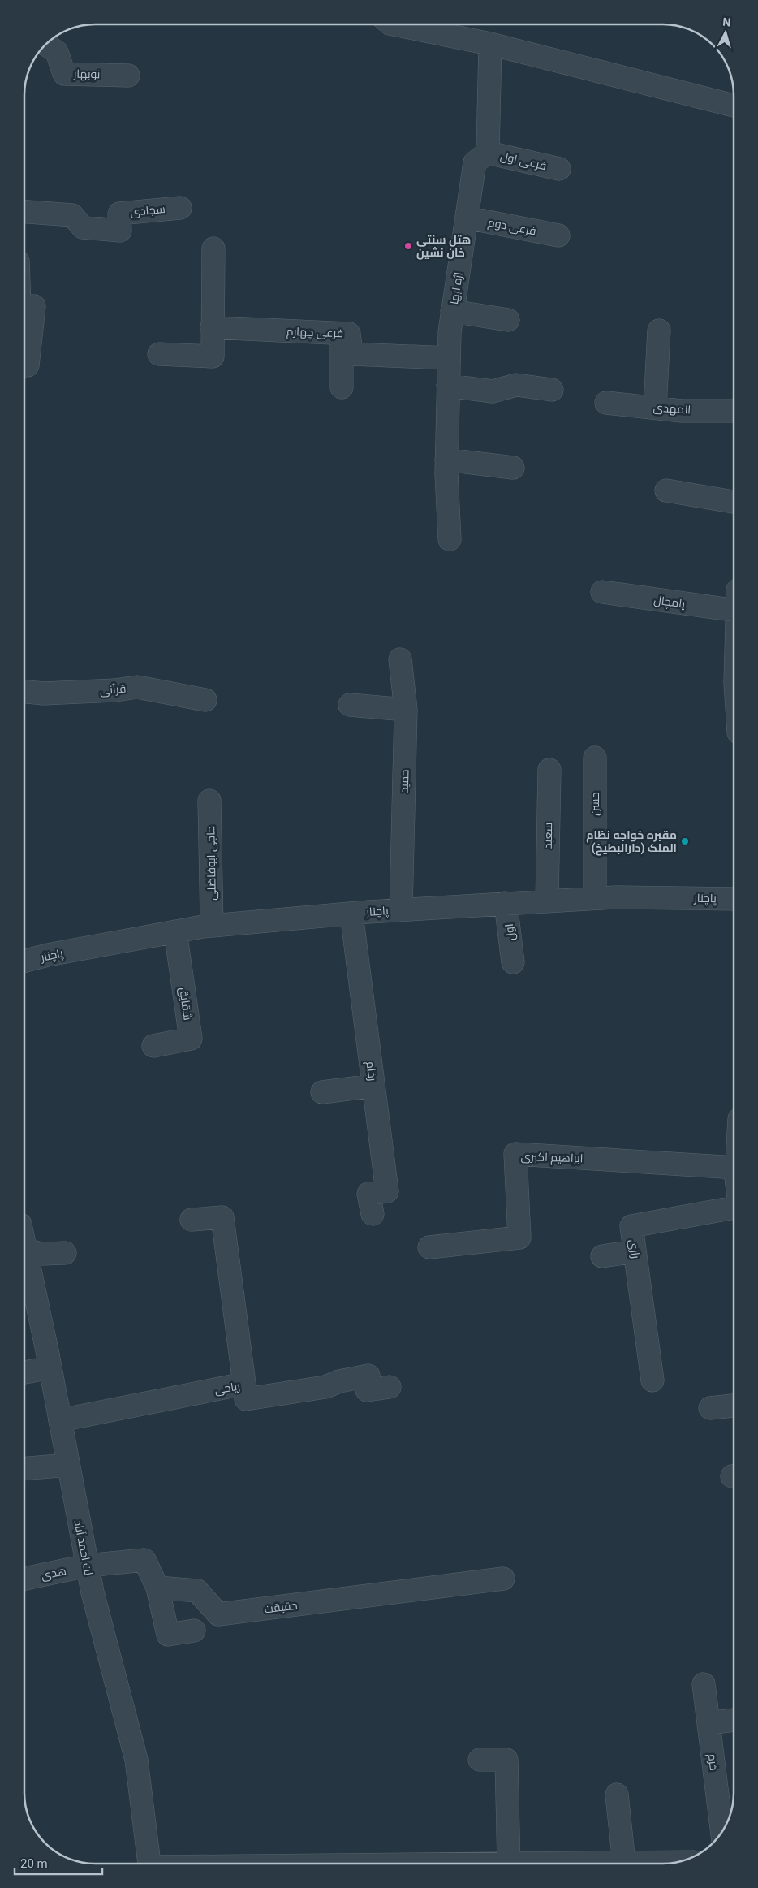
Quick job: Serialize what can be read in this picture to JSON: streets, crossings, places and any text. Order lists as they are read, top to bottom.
{
  "streets": {
    "street": [
      "نوبهار",
      "فرعی اول",
      "سجادی",
      "فرعی دوم",
      "اژه ایها",
      "فرعی چهارم",
      "المهدی",
      "پامچال",
      "قرآنی",
      "حمید",
      "حسن",
      "سعید",
      "حاجی ابوفاضلی",
      "پاچنار",
      "اول",
      "شقایق",
      "رخام",
      "ابراهیم اکبری",
      "رازی",
      "ریاحی",
      "لت احمد آباد",
      "هدی",
      "حقیقت",
      "خرم"
    ]
  },
  "crossings": [
    ["فرعی اول", "اژه ایها"],
    ["فرعی دوم", "اژه ایها"],
    ["اژه ایها", "فرعی چهارم"],
    ["حمید", "پاچنار"],
    ["حسن", "پاچنار"],
    ["سعید", "پاچنار"],
    ["حاجی ابوفاضلی", "پاچنار"],
    ["پاچنار", "اول"],
    ["پاچنار", "شقایق"],
    ["پاچنار", "رخام"],
    ["ریاحی", "لت احمد آباد"],
    ["لت احمد آباد", "هدی"]
  ],
  "places": ["هتل سنتی خان نشین", "مقبره خواجه نظام الملک (دارالبطیخ)"],
  "scale_bar": "20 m",
  "north": "top"
}
